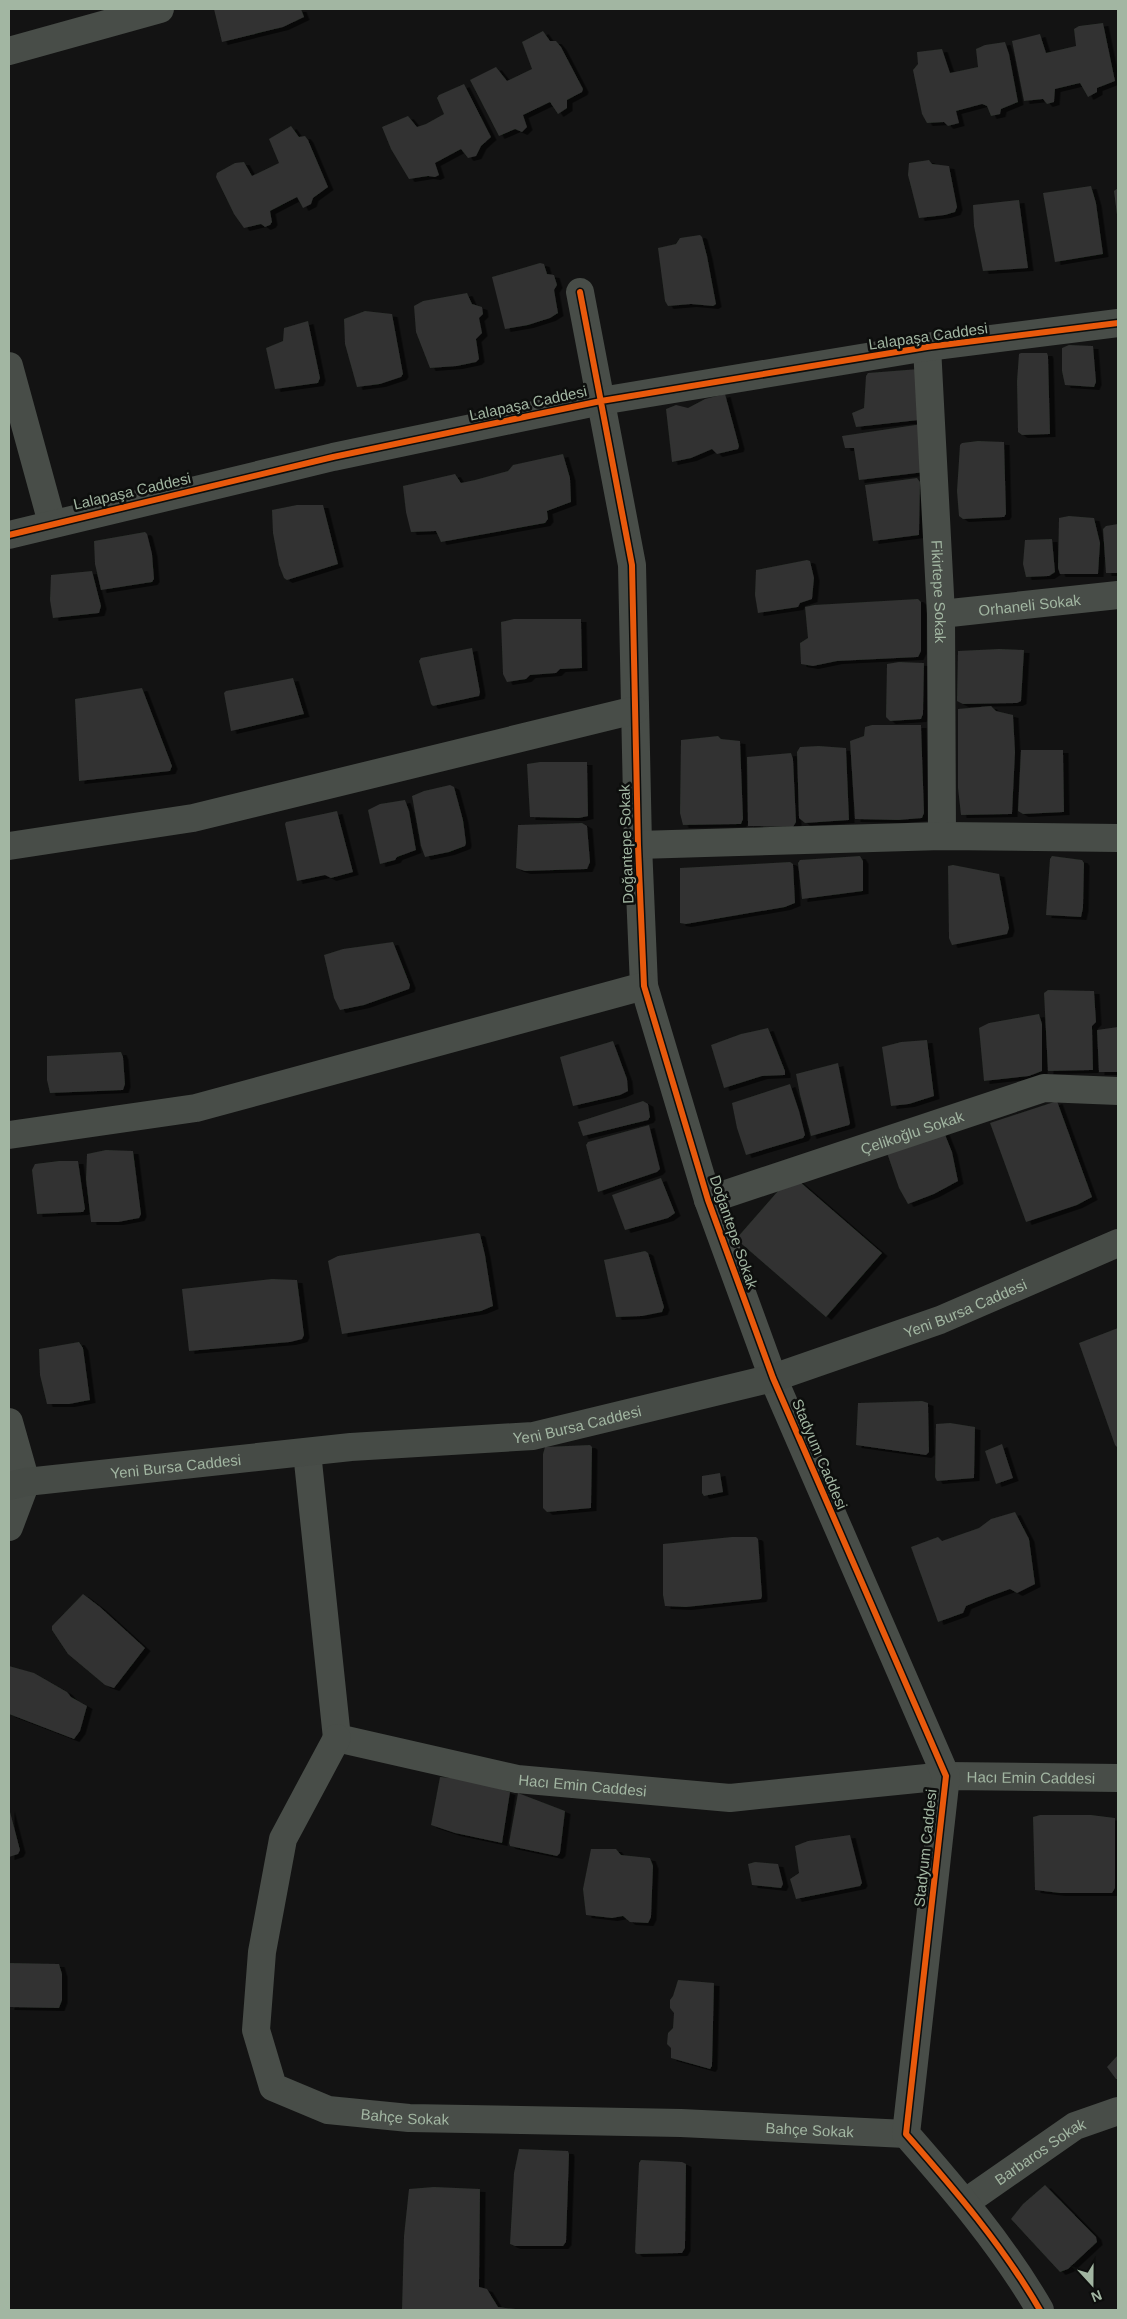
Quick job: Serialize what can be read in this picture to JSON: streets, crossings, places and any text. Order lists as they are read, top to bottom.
{
  "streets": {
    "main road": ["Yeni Bursa Caddesi"],
    "street": [
      "Lalapaşa Caddesi",
      "Fikirtepe Sokak",
      "Orhaneli Sokak",
      "Doğantepe Sokak",
      "Çelikoğlu Sokak",
      "Stadyum Caddesi",
      "Hacı Emin Caddesi",
      "Bahçe Sokak",
      "Barbaros Sokak"
    ]
  },
  "crossings": [
    ["Lalapaşa Caddesi", "Fikirtepe Sokak"],
    ["Lalapaşa Caddesi", "Doğantepe Sokak"],
    ["Fikirtepe Sokak", "Orhaneli Sokak"],
    ["Doğantepe Sokak", "Çelikoğlu Sokak"],
    ["Doğantepe Sokak", "Yeni Bursa Caddesi"],
    ["Doğantepe Sokak", "Stadyum Caddesi"],
    ["Yeni Bursa Caddesi", "Stadyum Caddesi"],
    ["Stadyum Caddesi", "Hacı Emin Caddesi"],
    ["Stadyum Caddesi", "Bahçe Sokak"],
    ["Hacı Emin Caddesi", "Bahçe Sokak"]
  ],
  "north": "bottom"
}
